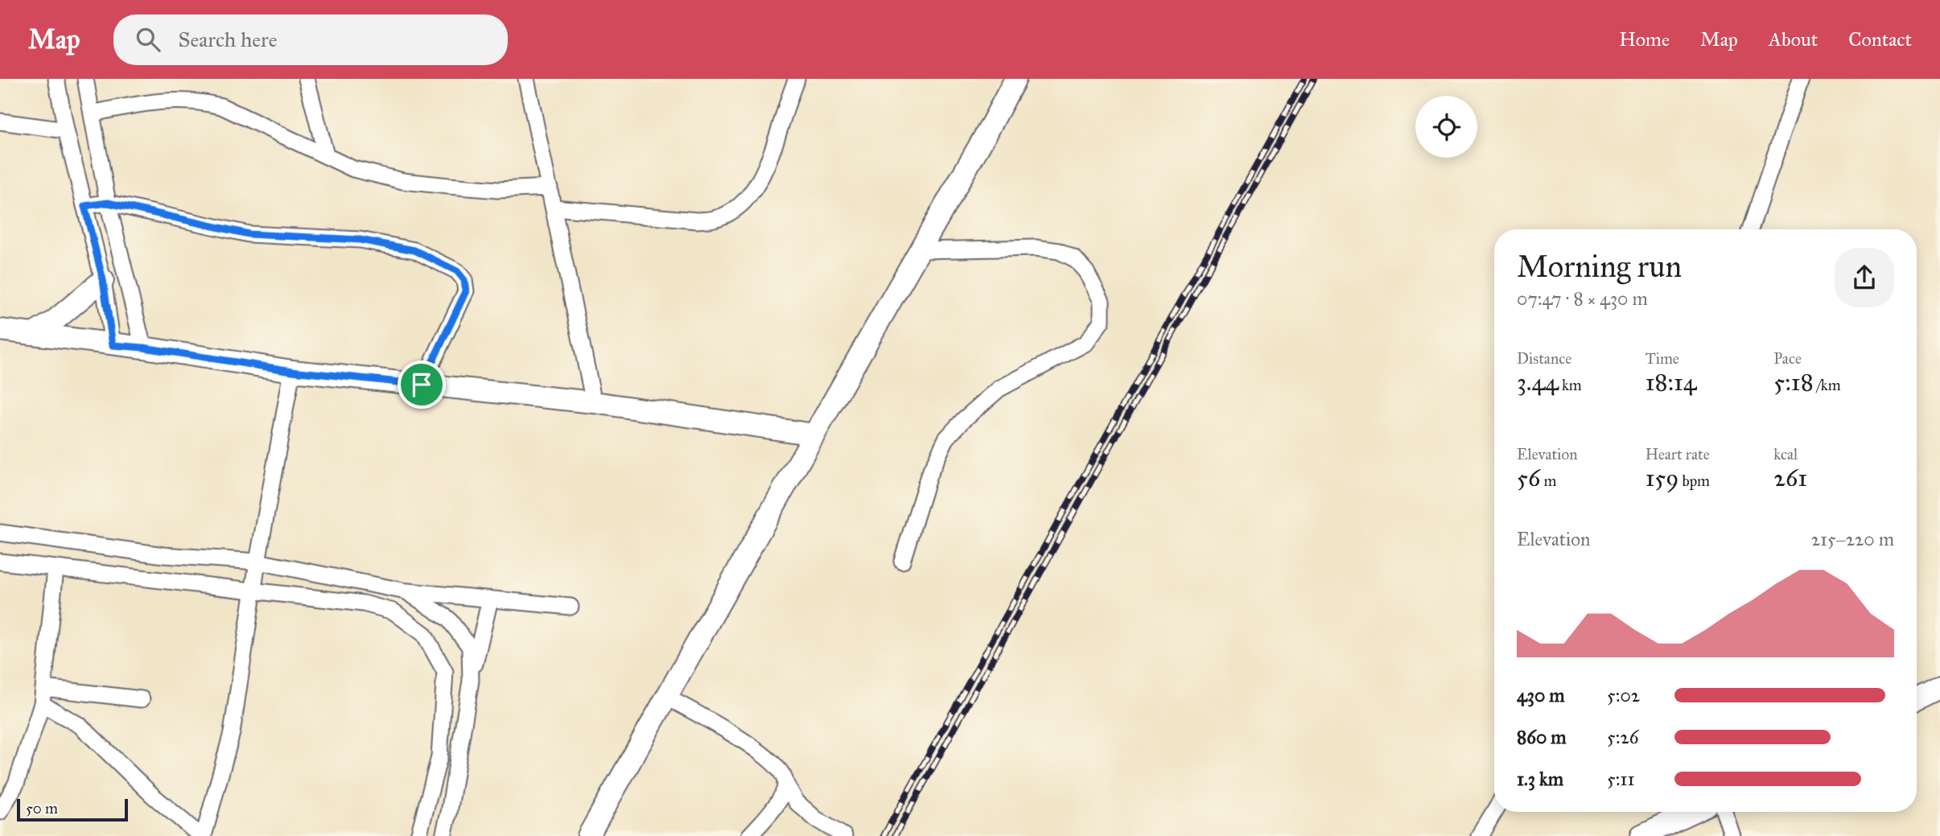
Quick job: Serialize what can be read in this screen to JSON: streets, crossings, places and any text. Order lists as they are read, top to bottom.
{
  "scale_bar": "50 m",
  "page": {
    "header": "Map",
    "search": "Search here",
    "nav": [
      "Home",
      "Map",
      "About",
      "Contact"
    ],
    "heading": ["Morning run", "07:47 · 8 × 430 m"],
    "stats": [
      ["Distance", "3.44 km"],
      ["Time", "18:14"],
      ["Pace", "5:18 /km"],
      ["Elevation", "56 m"],
      ["Heart rate", "159 bpm"],
      ["kcal", "261"]
    ],
    "chart": ["Elevation", "215–220 m"],
    "list": [
      {
        "name": "430 m",
        "note": "5:02"
      },
      {
        "name": "860 m",
        "note": "5:26"
      },
      {
        "name": "1.3 km",
        "note": "5:11"
      }
    ],
    "scale": "50 m"
  }
}
